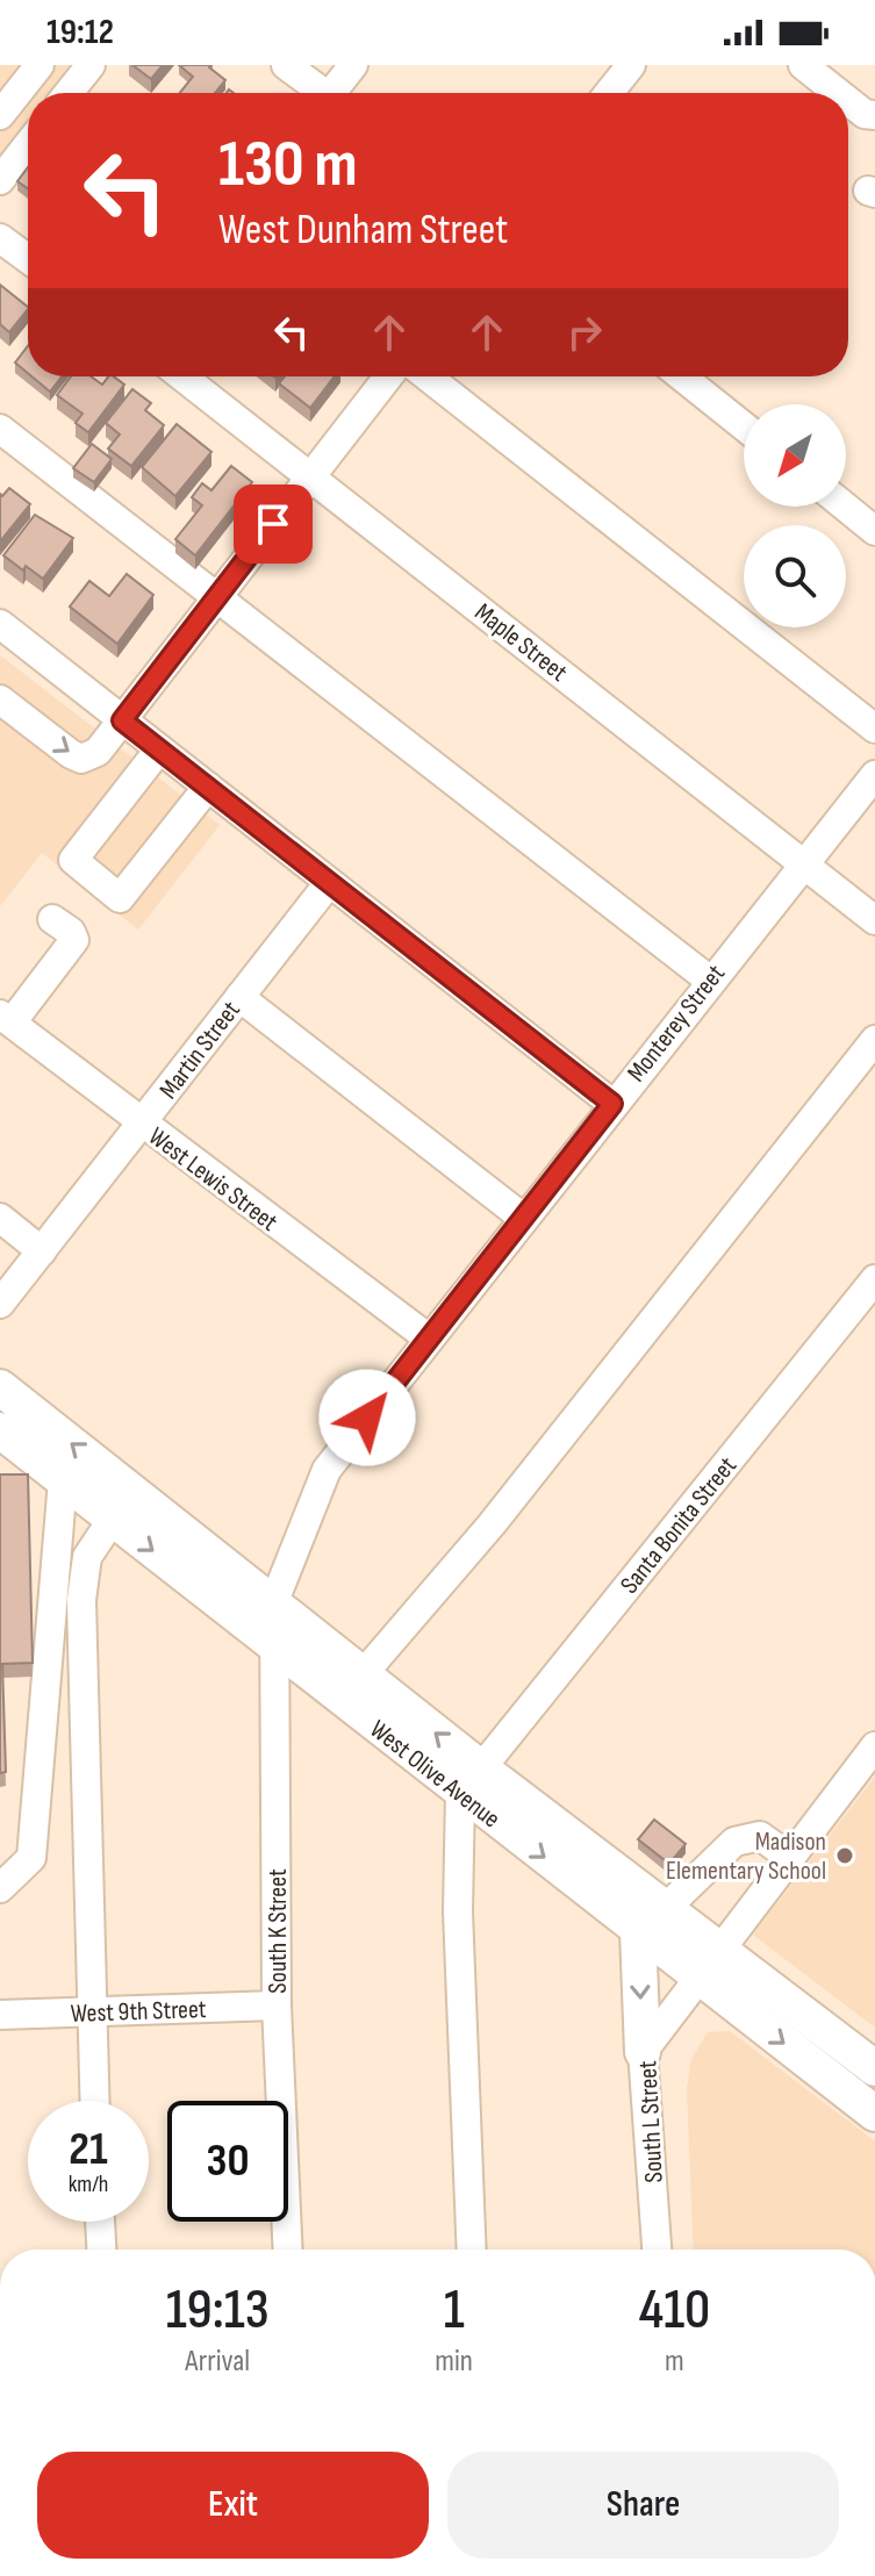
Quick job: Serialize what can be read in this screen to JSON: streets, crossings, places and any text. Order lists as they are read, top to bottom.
{
  "streets": {
    "main road": ["West Olive Avenue"],
    "street": [
      "Maple Street",
      "Monterey Street",
      "Martin Street",
      "West Lewis Street",
      "Santa Bonita Street",
      "South K Street",
      "West 9th Street",
      "South L Street"
    ]
  },
  "crossings": [
    ["Maple Street", "Monterey Street"],
    ["Monterey Street", "West Lewis Street"],
    ["Monterey Street", "West Olive Avenue"],
    ["Monterey Street", "South K Street"],
    ["Martin Street", "West Lewis Street"],
    ["Santa Bonita Street", "West Olive Avenue"],
    ["West Olive Avenue", "South K Street"],
    ["West Olive Avenue", "South L Street"],
    ["South K Street", "West 9th Street"]
  ],
  "places": ["Madison Elementary School"],
  "north": "bottom left",
  "page": {
    "status": "19:12",
    "turn": ["130 m", "West Dunham Street"],
    "speed": "21 km/h",
    "limit": "30",
    "eta": [
      "19:13",
      "Arrival",
      "1",
      "min",
      "410",
      "m"
    ],
    "buttons": ["Exit", "Share"]
  }
}
